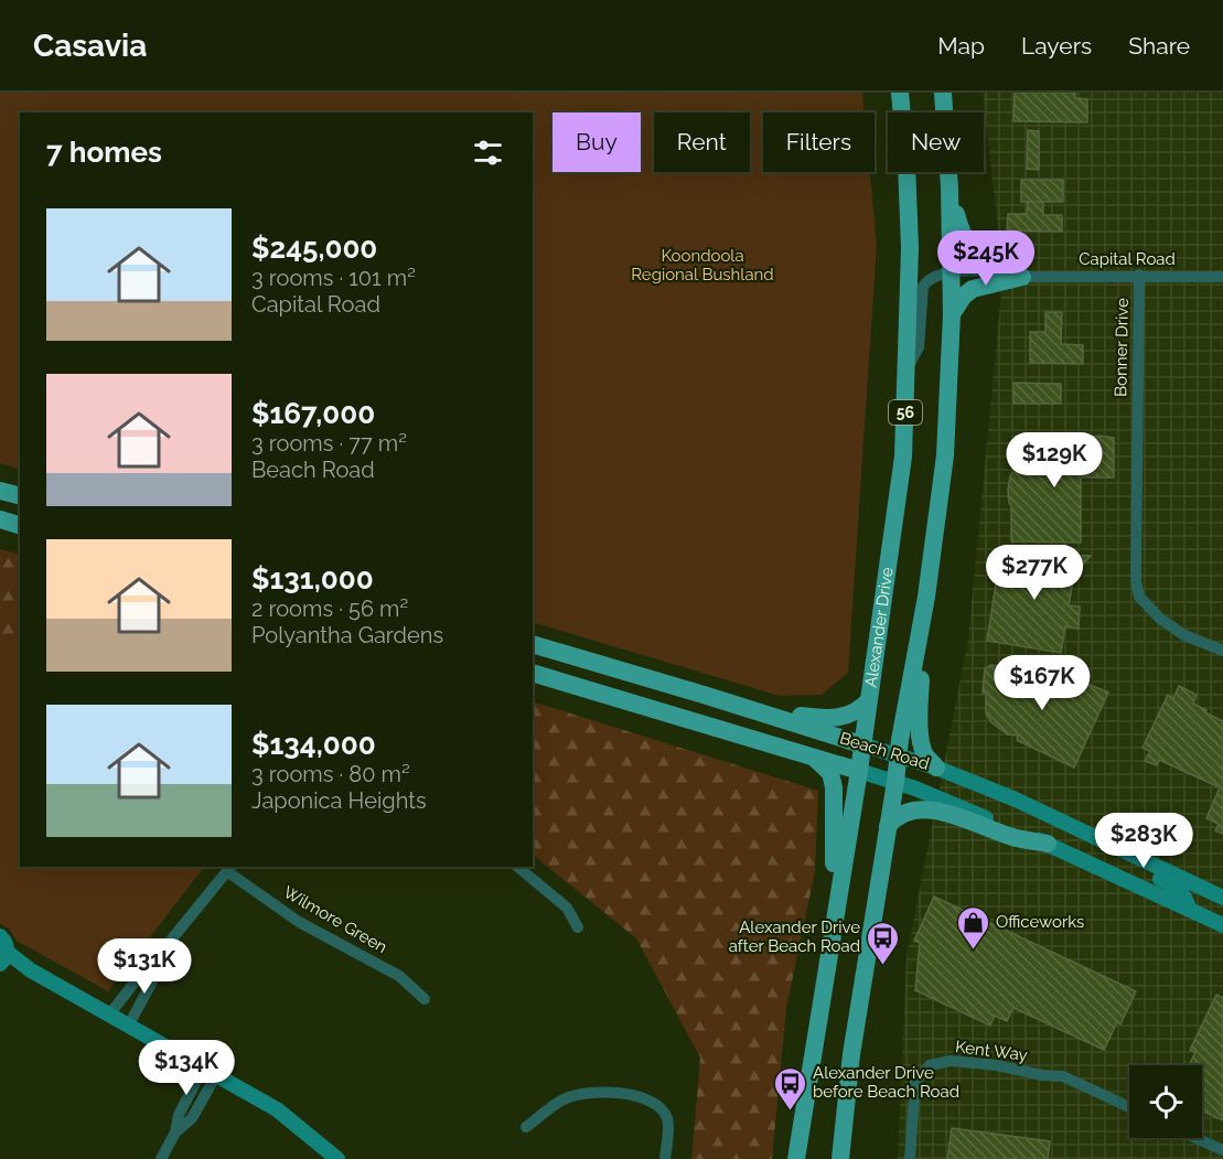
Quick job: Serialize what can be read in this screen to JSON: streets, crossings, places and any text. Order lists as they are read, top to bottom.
{
  "streets": {
    "main road": ["56", "Alexander Drive", "Beach Road"],
    "street": [
      "Capital Road",
      "Bonner Drive",
      "Wilmore Green",
      "Kent Way"
    ]
  },
  "crossings": [
    ["Capital Road", "Bonner Drive"],
    ["Capital Road", "Alexander Drive"],
    ["Alexander Drive", "Beach Road"]
  ],
  "parks": ["Koondoola Regional Bushland"],
  "places": {
    "shop": ["Officeworks"],
    "bus stop": ["Alexander Drive after Beach Road", "Alexander Drive before Beach Road"]
  },
  "page": {
    "header": "Casavia",
    "nav": ["Map", "Layers", "Share"],
    "chip": [
      "Buy",
      "Rent",
      "Filters",
      "New"
    ],
    "heading": "7 homes",
    "list": [
      {
        "name": "$245,000",
        "note": "3 rooms · 101 m² · Capital Road"
      },
      {
        "name": "$167,000",
        "note": "3 rooms · 77 m² · Beach Road"
      },
      {
        "name": "$131,000",
        "note": "2 rooms · 56 m² · Polyantha Gardens"
      },
      {
        "name": "$134,000",
        "note": "3 rooms · 80 m² · Japonica Heights"
      }
    ],
    "price": [
      "$245K",
      "$129K",
      "$277K",
      "$167K",
      "$283K",
      "$131K",
      "$134K"
    ]
  }
}
